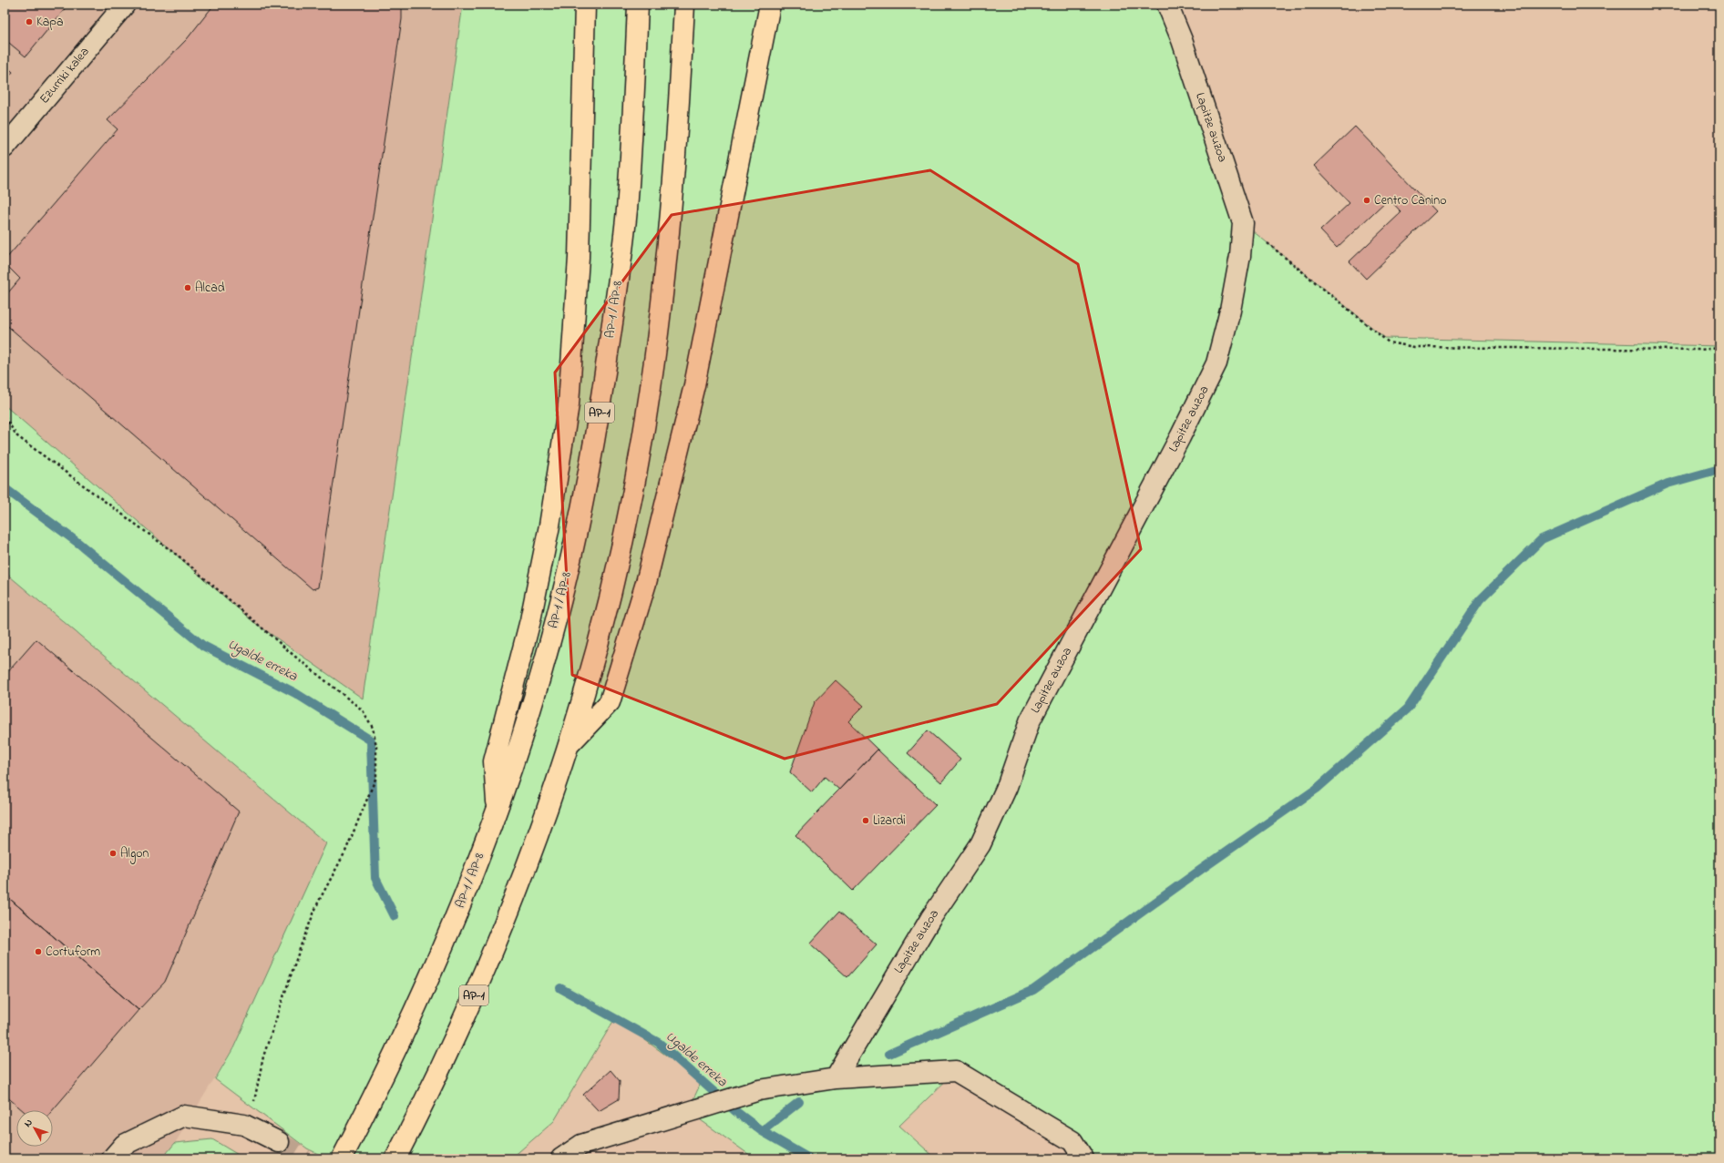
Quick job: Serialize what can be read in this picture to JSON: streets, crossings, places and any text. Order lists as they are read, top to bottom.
{
  "streets": {
    "highway": ["AP-1 / AP-8", "AP-1"],
    "street": ["Ezurriki kalea", "Lapitze auzoa"]
  },
  "water": ["Ugalde erreka"],
  "places": [
    "Kapa",
    "Centro Canino",
    "Alcad",
    "Lizardi",
    "Algon",
    "Cortuform"
  ],
  "north": "top left"
}
